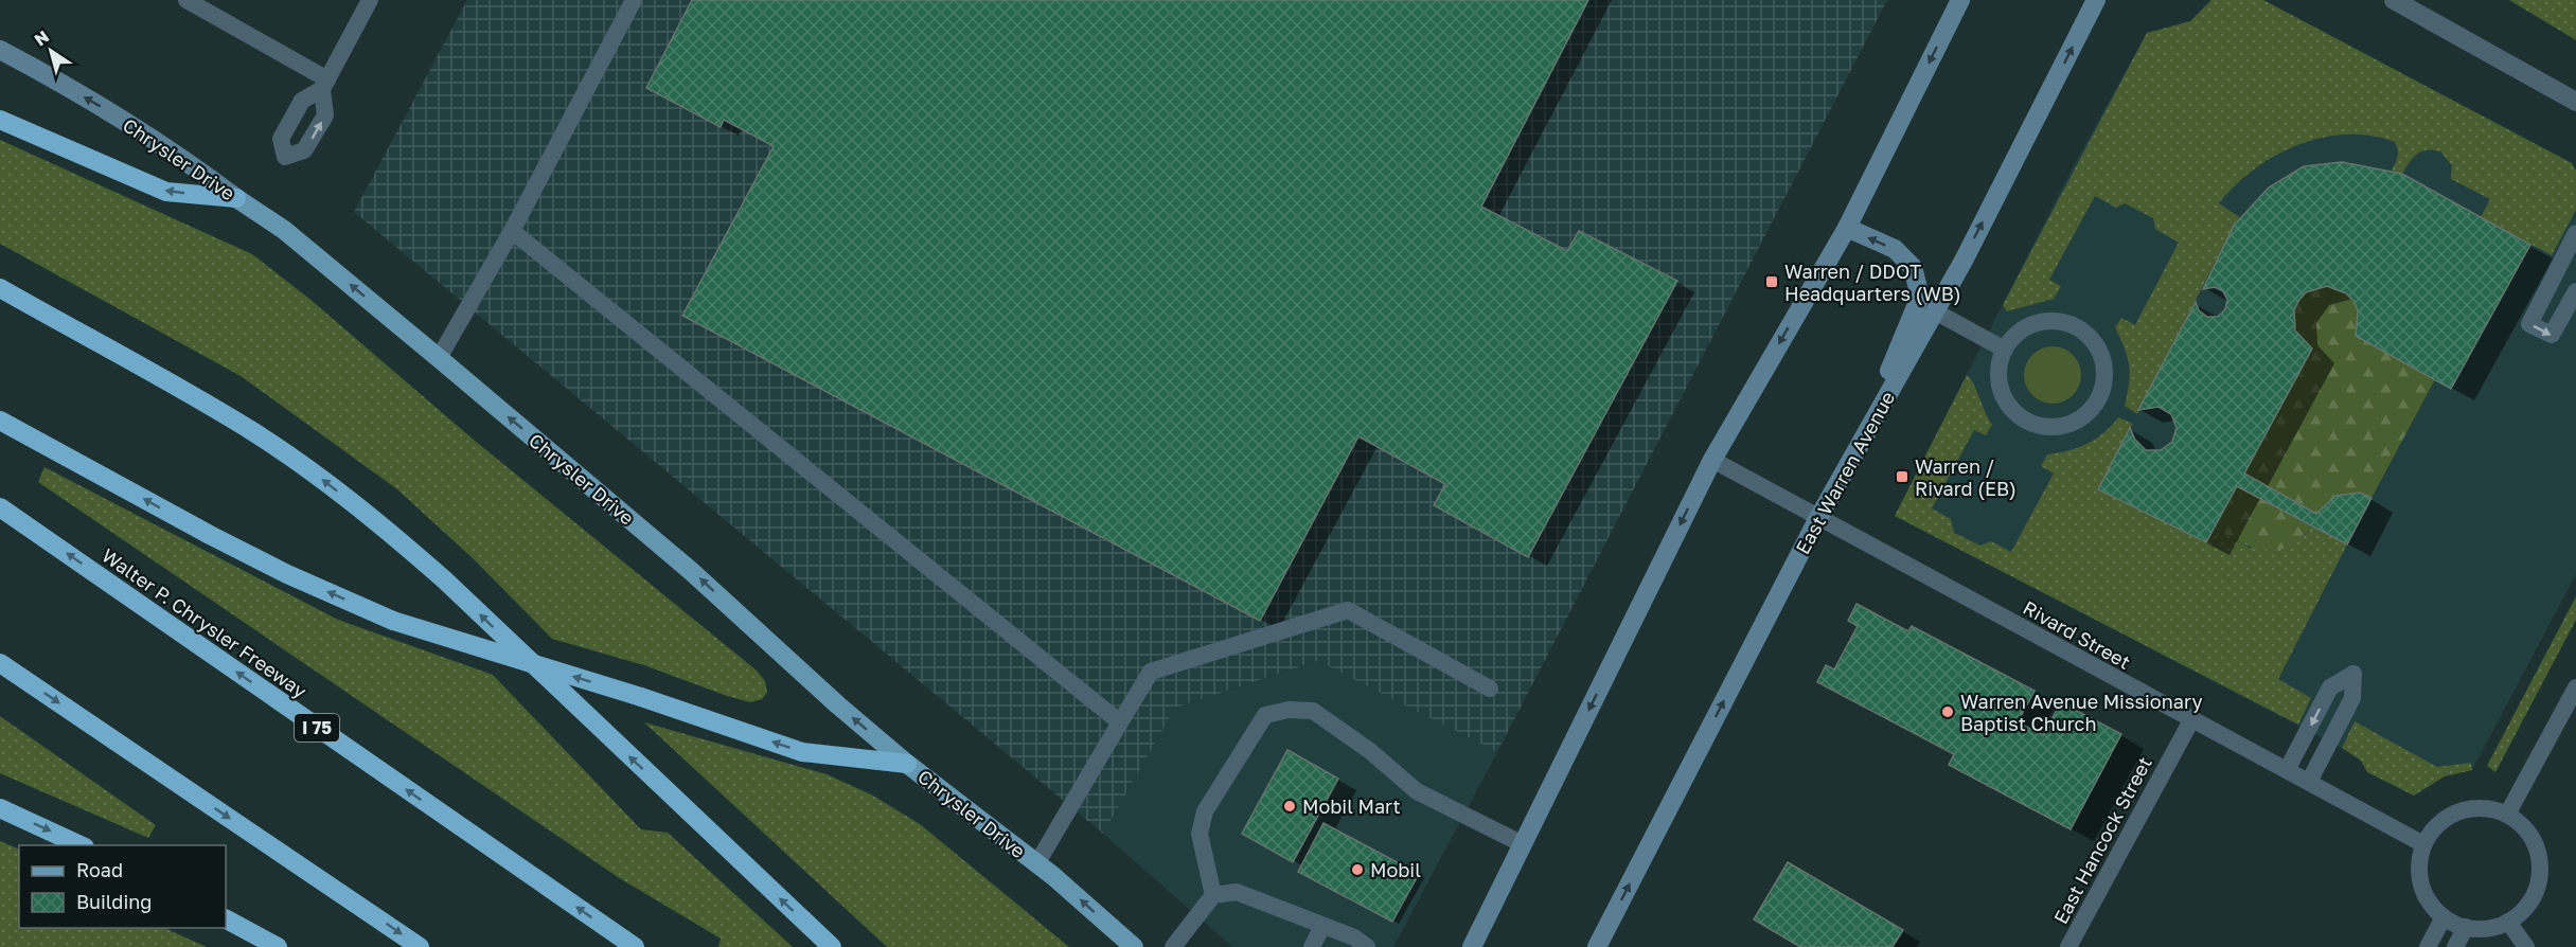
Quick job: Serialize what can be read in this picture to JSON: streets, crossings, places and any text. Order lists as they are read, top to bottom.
{
  "streets": {
    "highway": ["Walter P. Chrysler Freeway", "I 75"],
    "main road": ["Chrysler Drive", "East Warren Avenue"],
    "lane": ["Rivard Street", "East Hancock Street"]
  },
  "crossings": [
    ["East Warren Avenue", "Rivard Street"],
    ["Rivard Street", "East Hancock Street"]
  ],
  "one_way": ["Chrysler Drive"],
  "places": {
    "transit": ["Warren / DDOT Headquarters (WB)", "Warren / Rivard (EB)"],
    "other": ["Warren Avenue Missionary Baptist Church", "Mobil Mart", "Mobil"]
  },
  "legend": ["Road", "Building"],
  "north": "top left"
}
